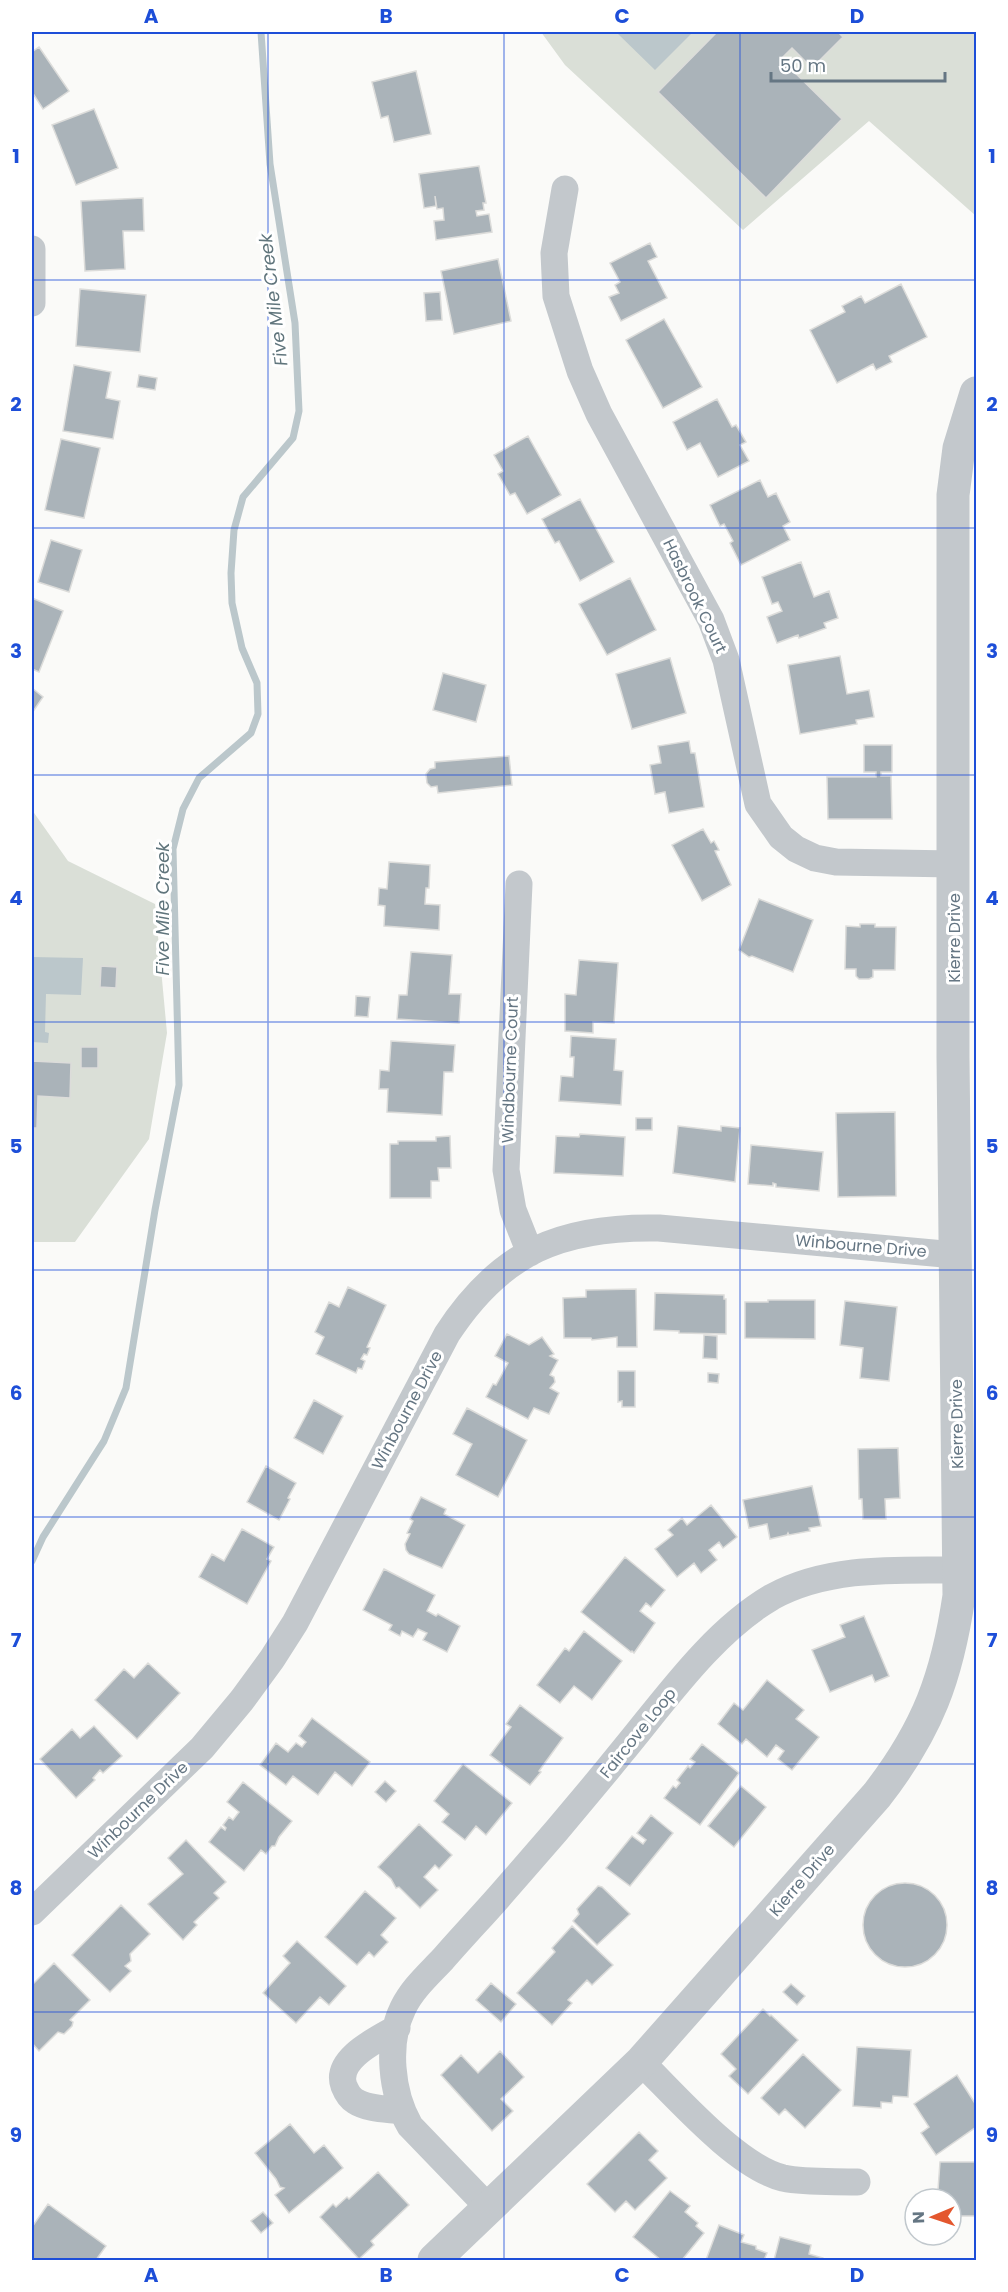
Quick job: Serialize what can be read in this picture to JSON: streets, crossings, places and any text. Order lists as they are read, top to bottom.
{
  "streets": {
    "street": [
      "Hasbrook Court",
      "Kierre Drive",
      "Windbourne Court",
      "Winbourne Drive",
      "Faircove Loop"
    ]
  },
  "crossings": [
    ["Hasbrook Court", "Kierre Drive"],
    ["Kierre Drive", "Winbourne Drive"],
    ["Kierre Drive", "Faircove Loop"],
    ["Windbourne Court", "Winbourne Drive"]
  ],
  "water": ["Five Mile Creek"],
  "scale_bar": "50 m",
  "north": "left",
  "grid": {
    "columns": [
      "A",
      "B",
      "C",
      "D"
    ],
    "rows": [
      "1",
      "2",
      "3",
      "4",
      "5",
      "6",
      "7",
      "8",
      "9"
    ]
  }
}
